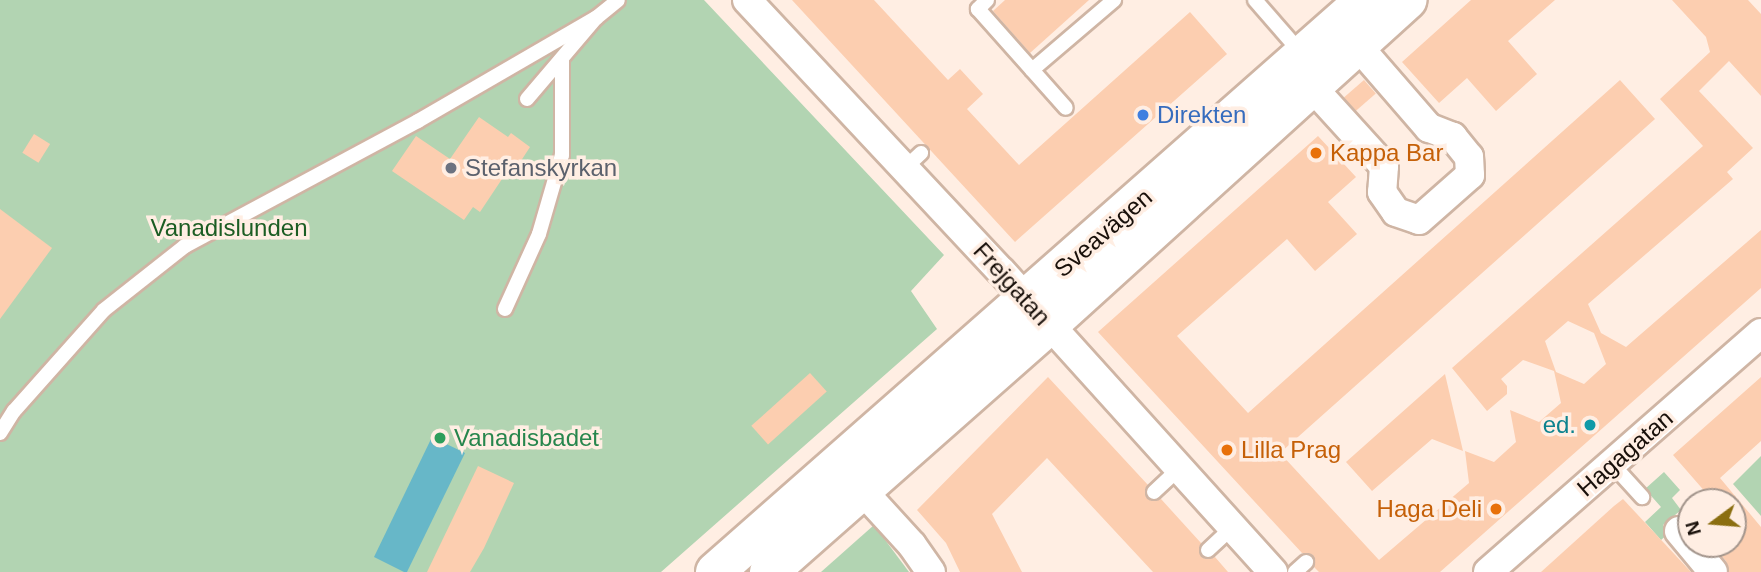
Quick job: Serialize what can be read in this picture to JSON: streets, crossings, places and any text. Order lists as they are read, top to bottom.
{
  "streets": {
    "main road": ["Sveavägen"],
    "street": ["Frejgatan", "Hagagatan"]
  },
  "crossings": [
    ["Sveavägen", "Frejgatan"]
  ],
  "parks": ["Vanadislunden"],
  "places": [
    "Direkten",
    "Kappa Bar",
    "Stefanskyrkan",
    "ed.",
    "Vanadisbadet",
    "Lilla Prag",
    "Haga Deli"
  ],
  "north": "left"
}
